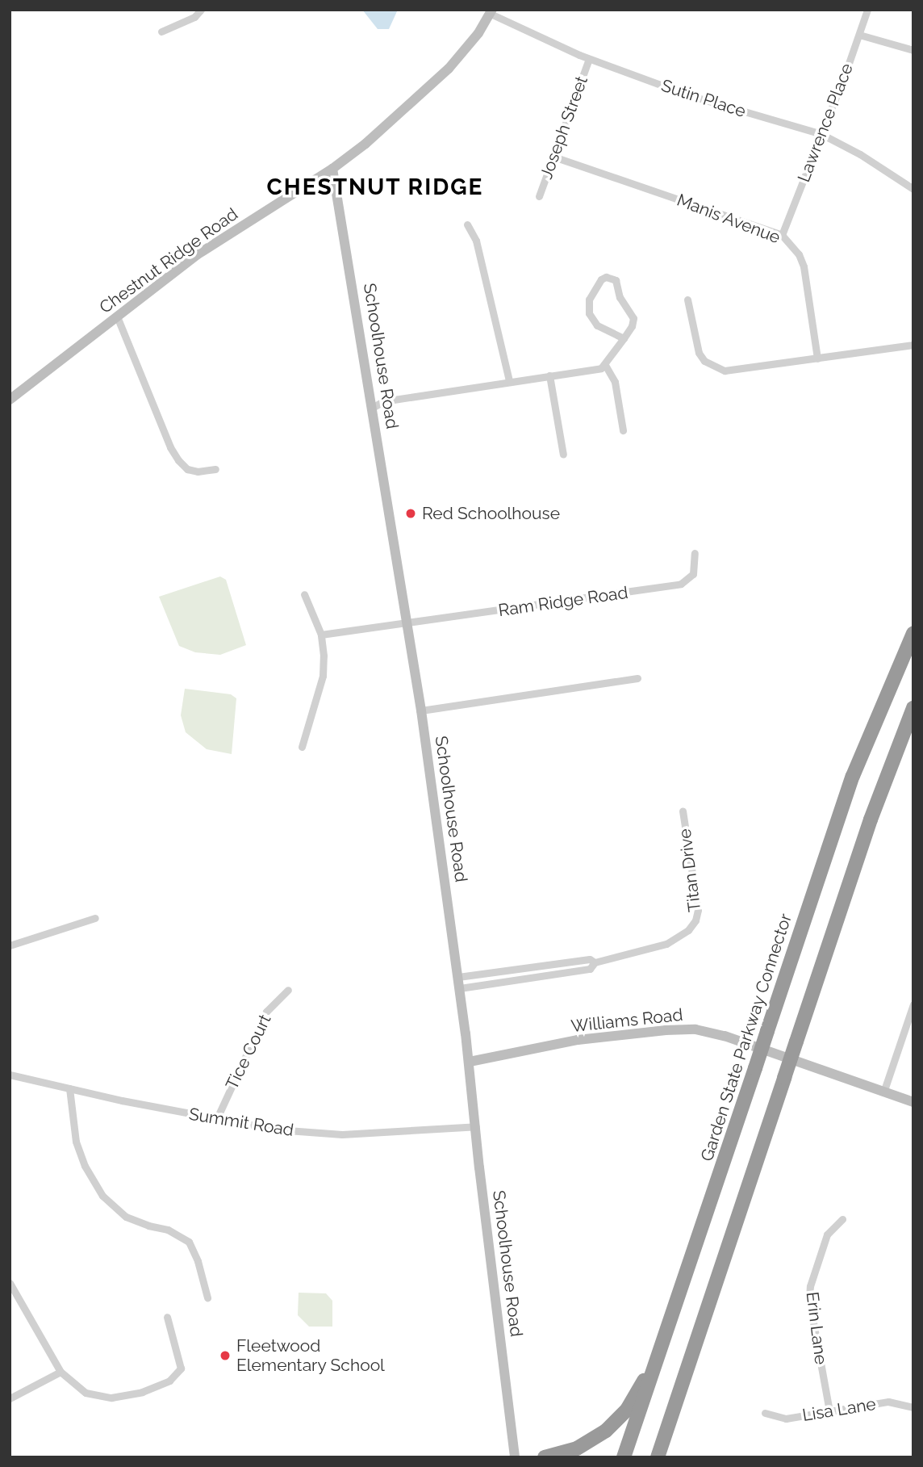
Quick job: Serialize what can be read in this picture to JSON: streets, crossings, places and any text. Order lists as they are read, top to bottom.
{
  "streets": {
    "highway": ["Garden State Parkway Connector"],
    "street": [
      "Sutin Place",
      "Lawrence Place",
      "Joseph Street",
      "Manis Avenue",
      "Chestnut Ridge Road",
      "Schoolhouse Road",
      "Ram Ridge Road",
      "Titan Drive",
      "Williams Road",
      "Tice Court",
      "Summit Road",
      "Erin Lane",
      "Lisa Lane"
    ]
  },
  "crossings": [
    ["Sutin Place", "Lawrence Place"],
    ["Sutin Place", "Joseph Street"],
    ["Sutin Place", "Chestnut Ridge Road"],
    ["Lawrence Place", "Manis Avenue"],
    ["Joseph Street", "Manis Avenue"],
    ["Chestnut Ridge Road", "Schoolhouse Road"],
    ["Schoolhouse Road", "Ram Ridge Road"],
    ["Schoolhouse Road", "Titan Drive"],
    ["Schoolhouse Road", "Williams Road"],
    ["Schoolhouse Road", "Summit Road"],
    ["Tice Court", "Summit Road"],
    ["Erin Lane", "Lisa Lane"]
  ],
  "districts": ["CHESTNUT RIDGE"],
  "places": ["Red Schoolhouse", "Fleetwood Elementary School"]
}
